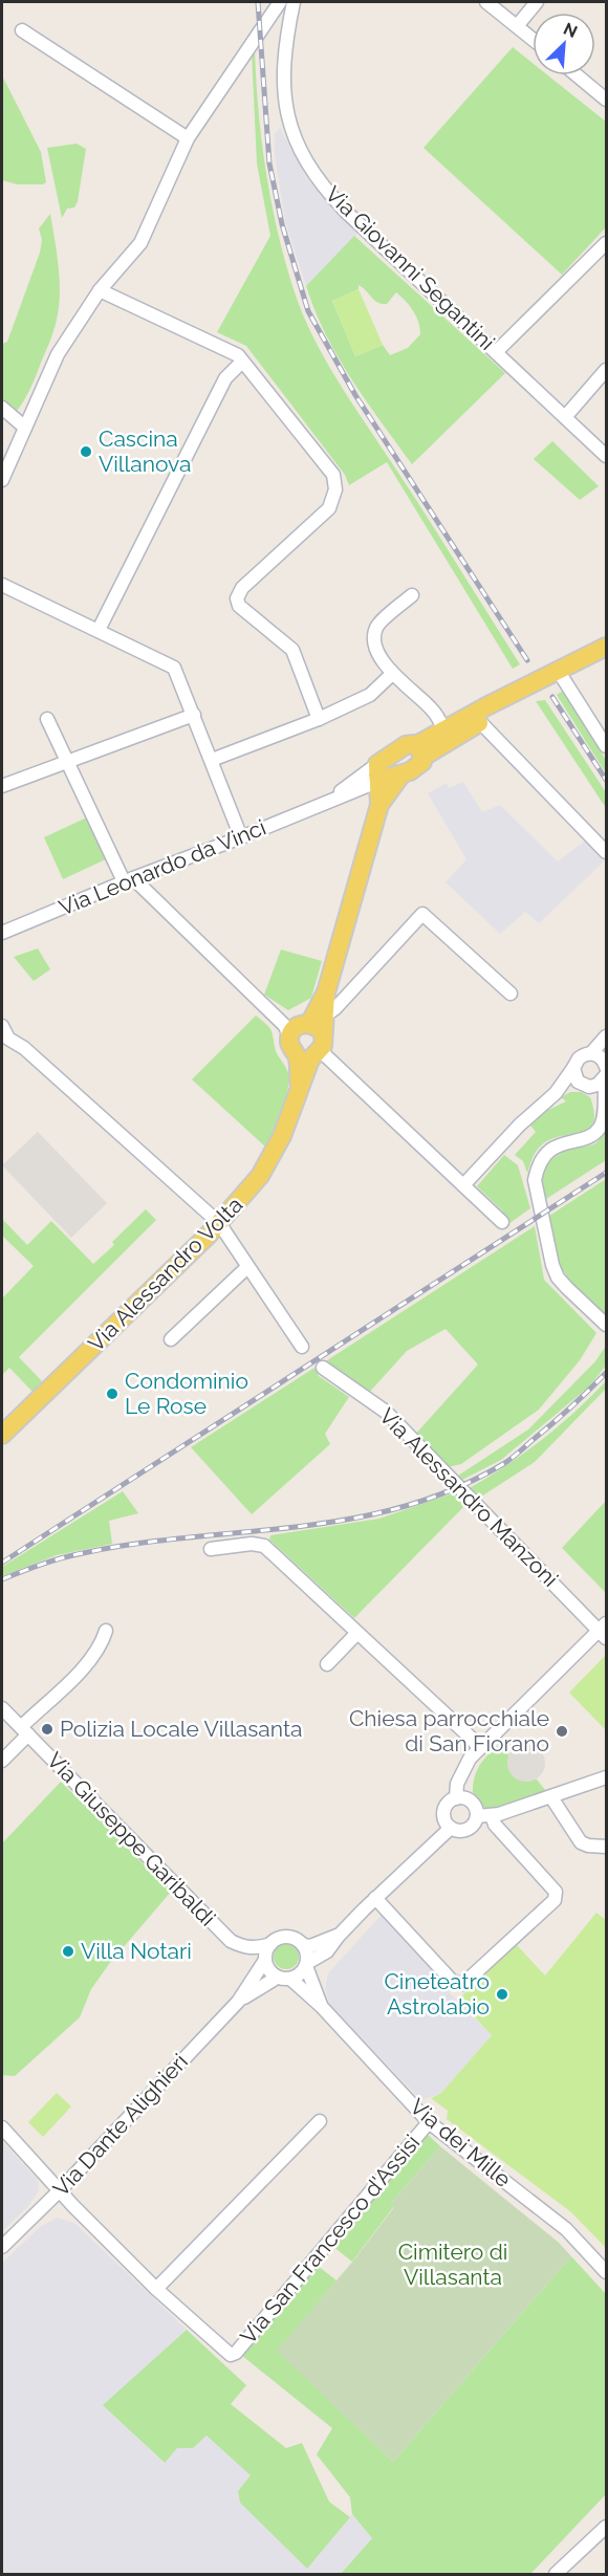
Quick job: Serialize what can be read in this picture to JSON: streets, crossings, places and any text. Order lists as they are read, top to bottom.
{
  "streets": {
    "main road": ["Via Alessandro Volta"],
    "street": [
      "Via Giovanni Segantini",
      "Via Leonardo da Vinci",
      "Via Alessandro Manzoni",
      "Via Giuseppe Garibaldi",
      "Via Dante Alighieri",
      "Via dei Mille",
      "Via San Francesco d'Assisi"
    ]
  },
  "crossings": [
    ["Via Leonardo da Vinci", "Via Alessandro Volta"],
    ["Via Giuseppe Garibaldi", "Via Dante Alighieri"],
    ["Via Giuseppe Garibaldi", "Via dei Mille"],
    ["Via Dante Alighieri", "Via dei Mille"],
    ["Via dei Mille", "Via San Francesco d'Assisi"]
  ],
  "parks": ["Cimitero di Villasanta"],
  "places": [
    "Cascina Villanova",
    "Condominio Le Rose",
    "Polizia Locale Villasanta",
    "Chiesa parrocchiale di San Fiorano",
    "Villa Notari",
    "Cineteatro Astrolabio"
  ],
  "north": "top right"
}
